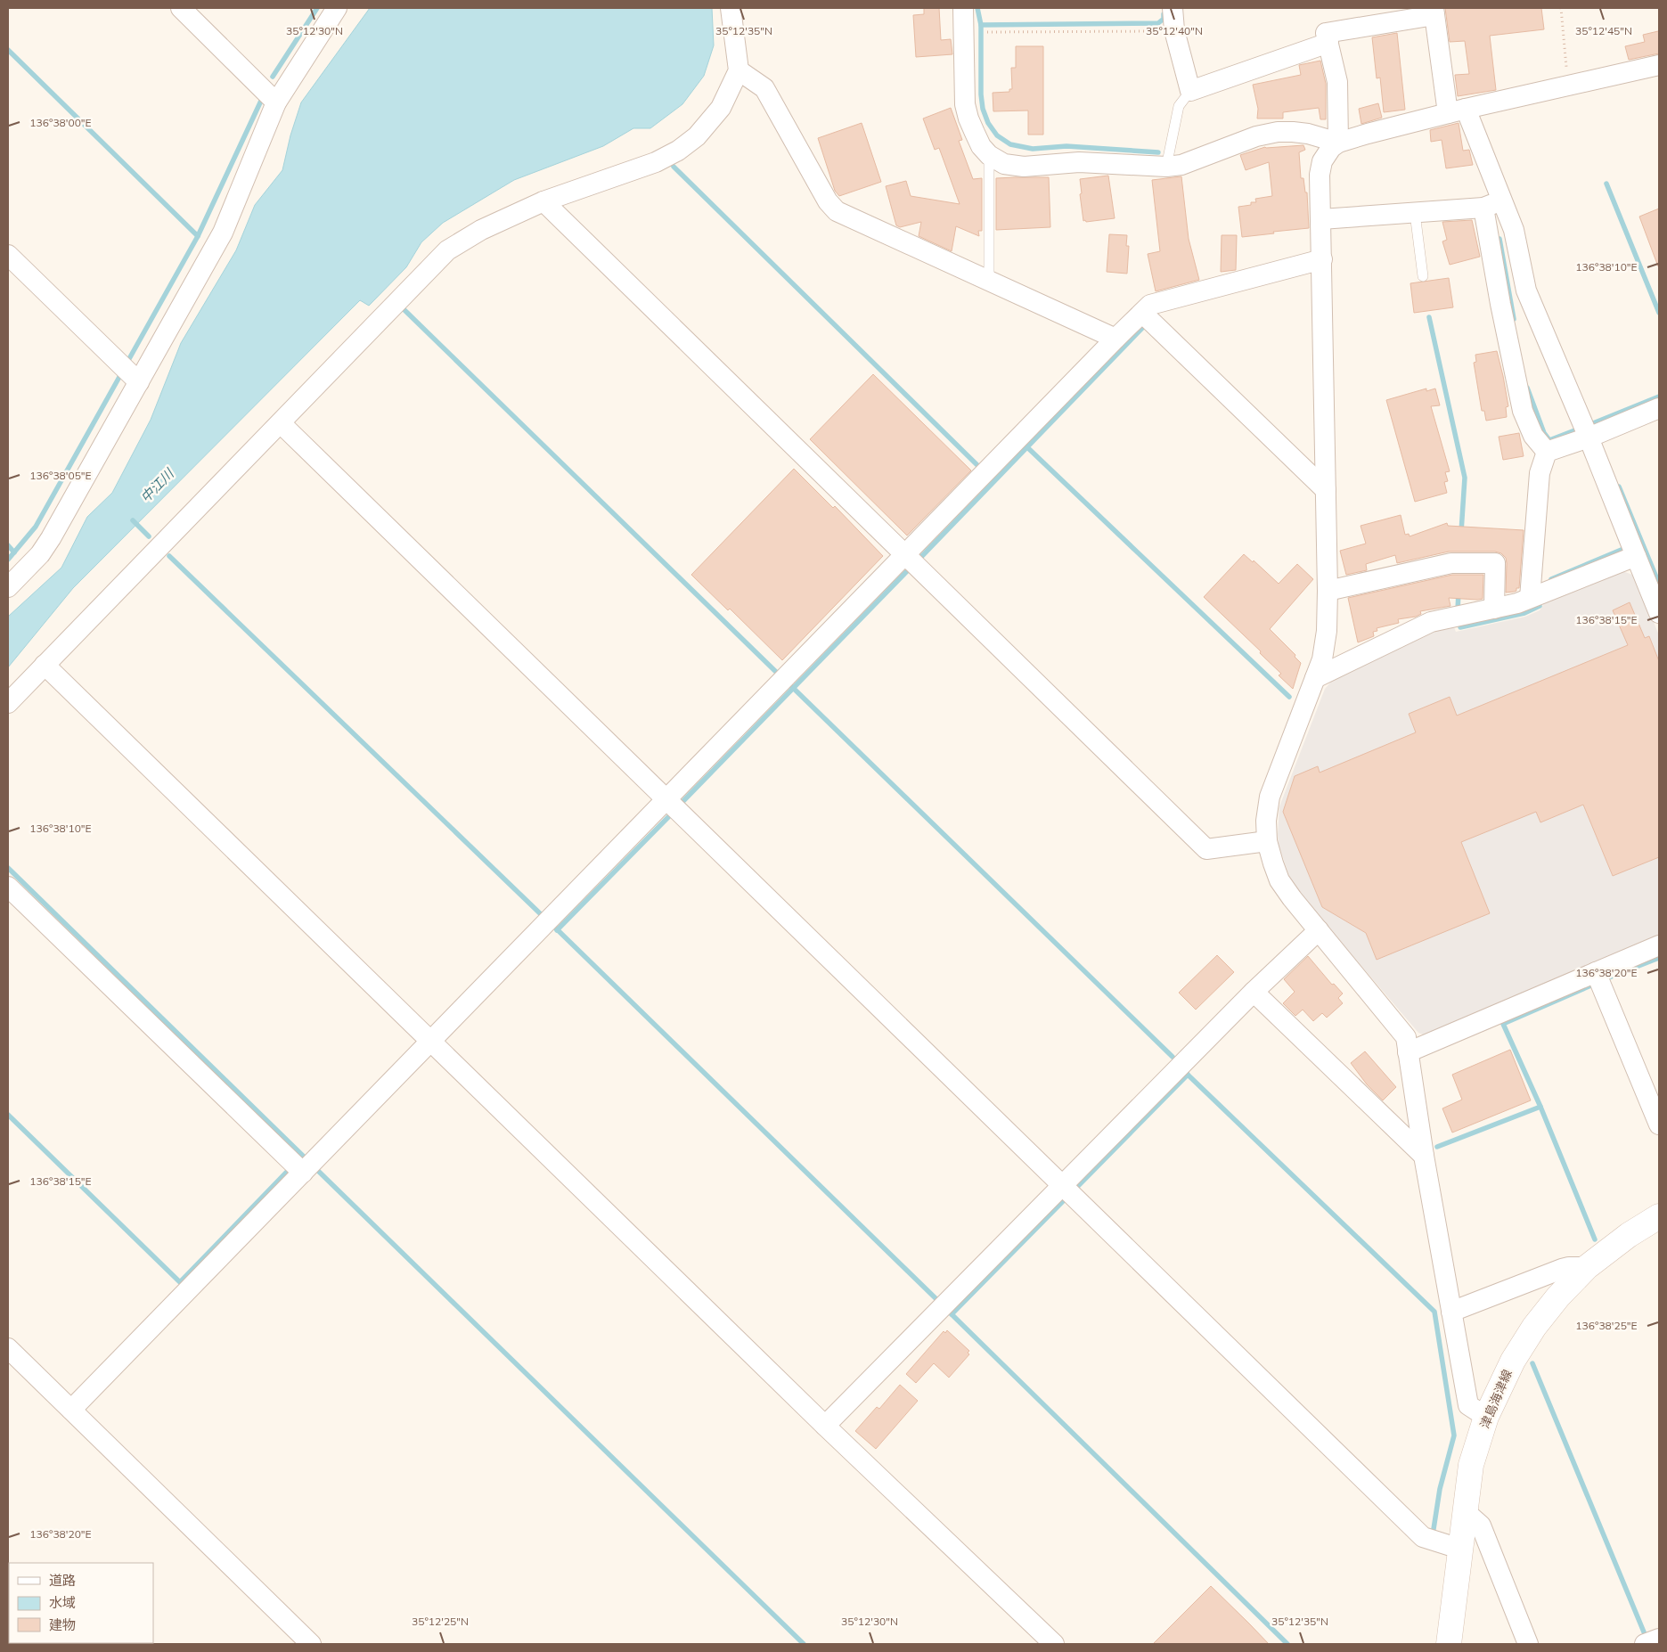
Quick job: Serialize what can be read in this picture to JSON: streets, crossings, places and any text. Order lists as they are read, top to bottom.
{
  "streets": {
    "main road": ["津島海津線"]
  },
  "water": ["中江川"],
  "legend": ["道路", "水域", "建物"],
  "coordinates": [
    "35°12'30\"N",
    "35°12'35\"N",
    "35°12'40\"N",
    "35°12'45\"N",
    "136°38'00\"E",
    "136°38'10\"E",
    "136°38'05\"E",
    "136°38'15\"E",
    "136°38'20\"E",
    "136°38'25\"E",
    "35°12'25\"N"
  ]
}
